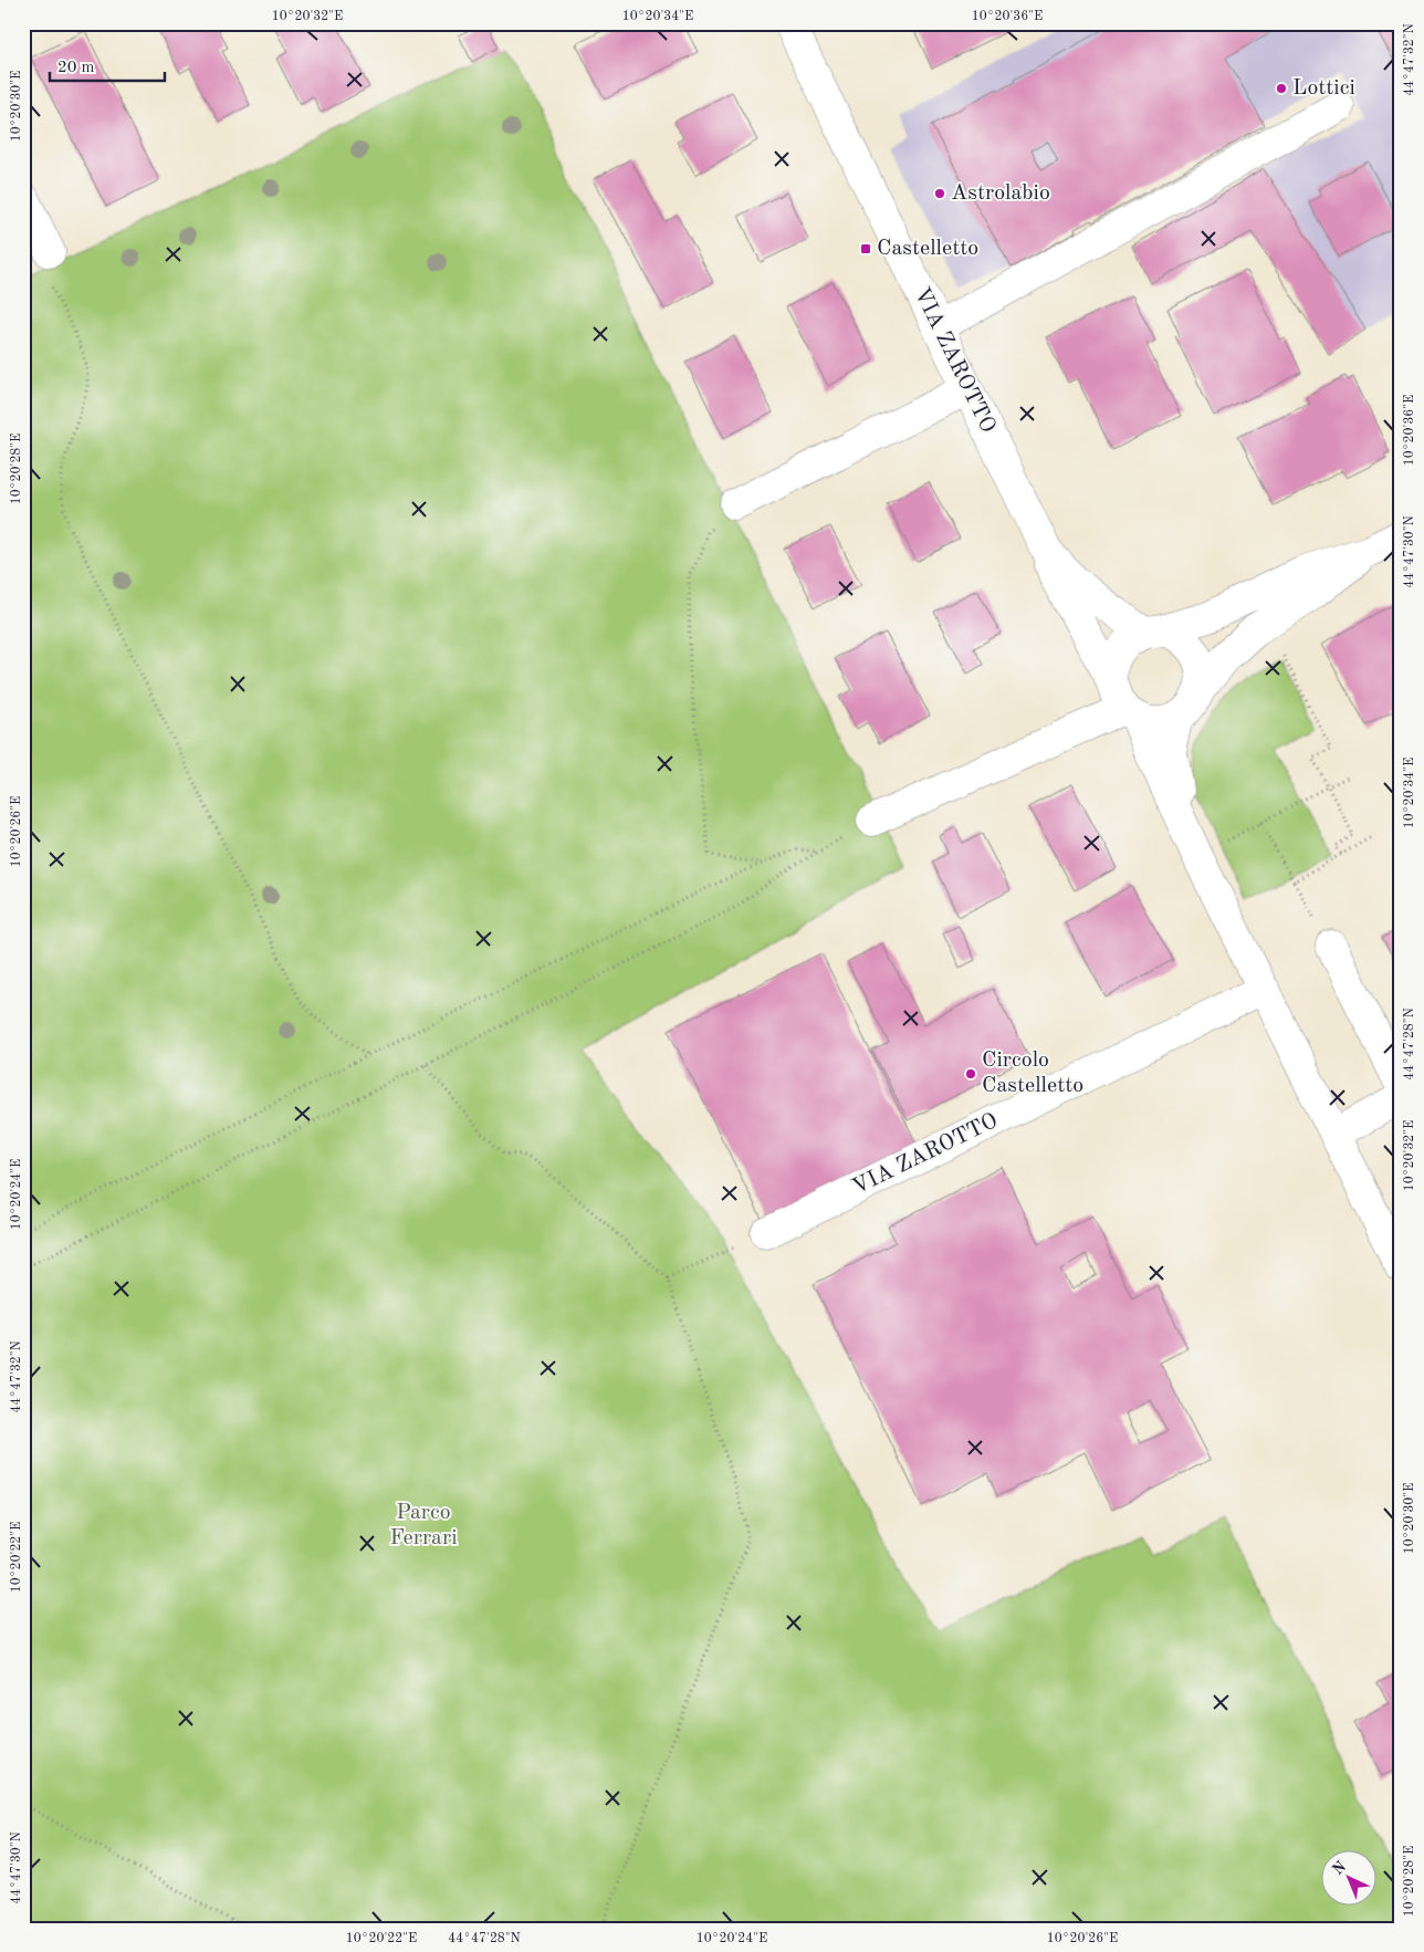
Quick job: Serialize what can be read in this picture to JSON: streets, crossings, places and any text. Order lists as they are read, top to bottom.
{
  "streets": {
    "street": ["VIA ZAROTTO"]
  },
  "parks": ["Parco Ferrari"],
  "places": {
    "other": ["Lottici", "Astrolabio", "Circolo Castelletto"],
    "transit": ["Castelletto"]
  },
  "scale_bar": "20 m",
  "north": "top left",
  "coordinates": [
    "10°20'32\"E",
    "10°20'34\"E",
    "10°20'36\"E",
    "44°47'32\"N",
    "10°20'30\"E",
    "10°20'28\"E",
    "44°47'30\"N",
    "10°20'26\"E",
    "44°47'28\"N",
    "10°20'24\"E",
    "10°20'22\"E"
  ]
}
